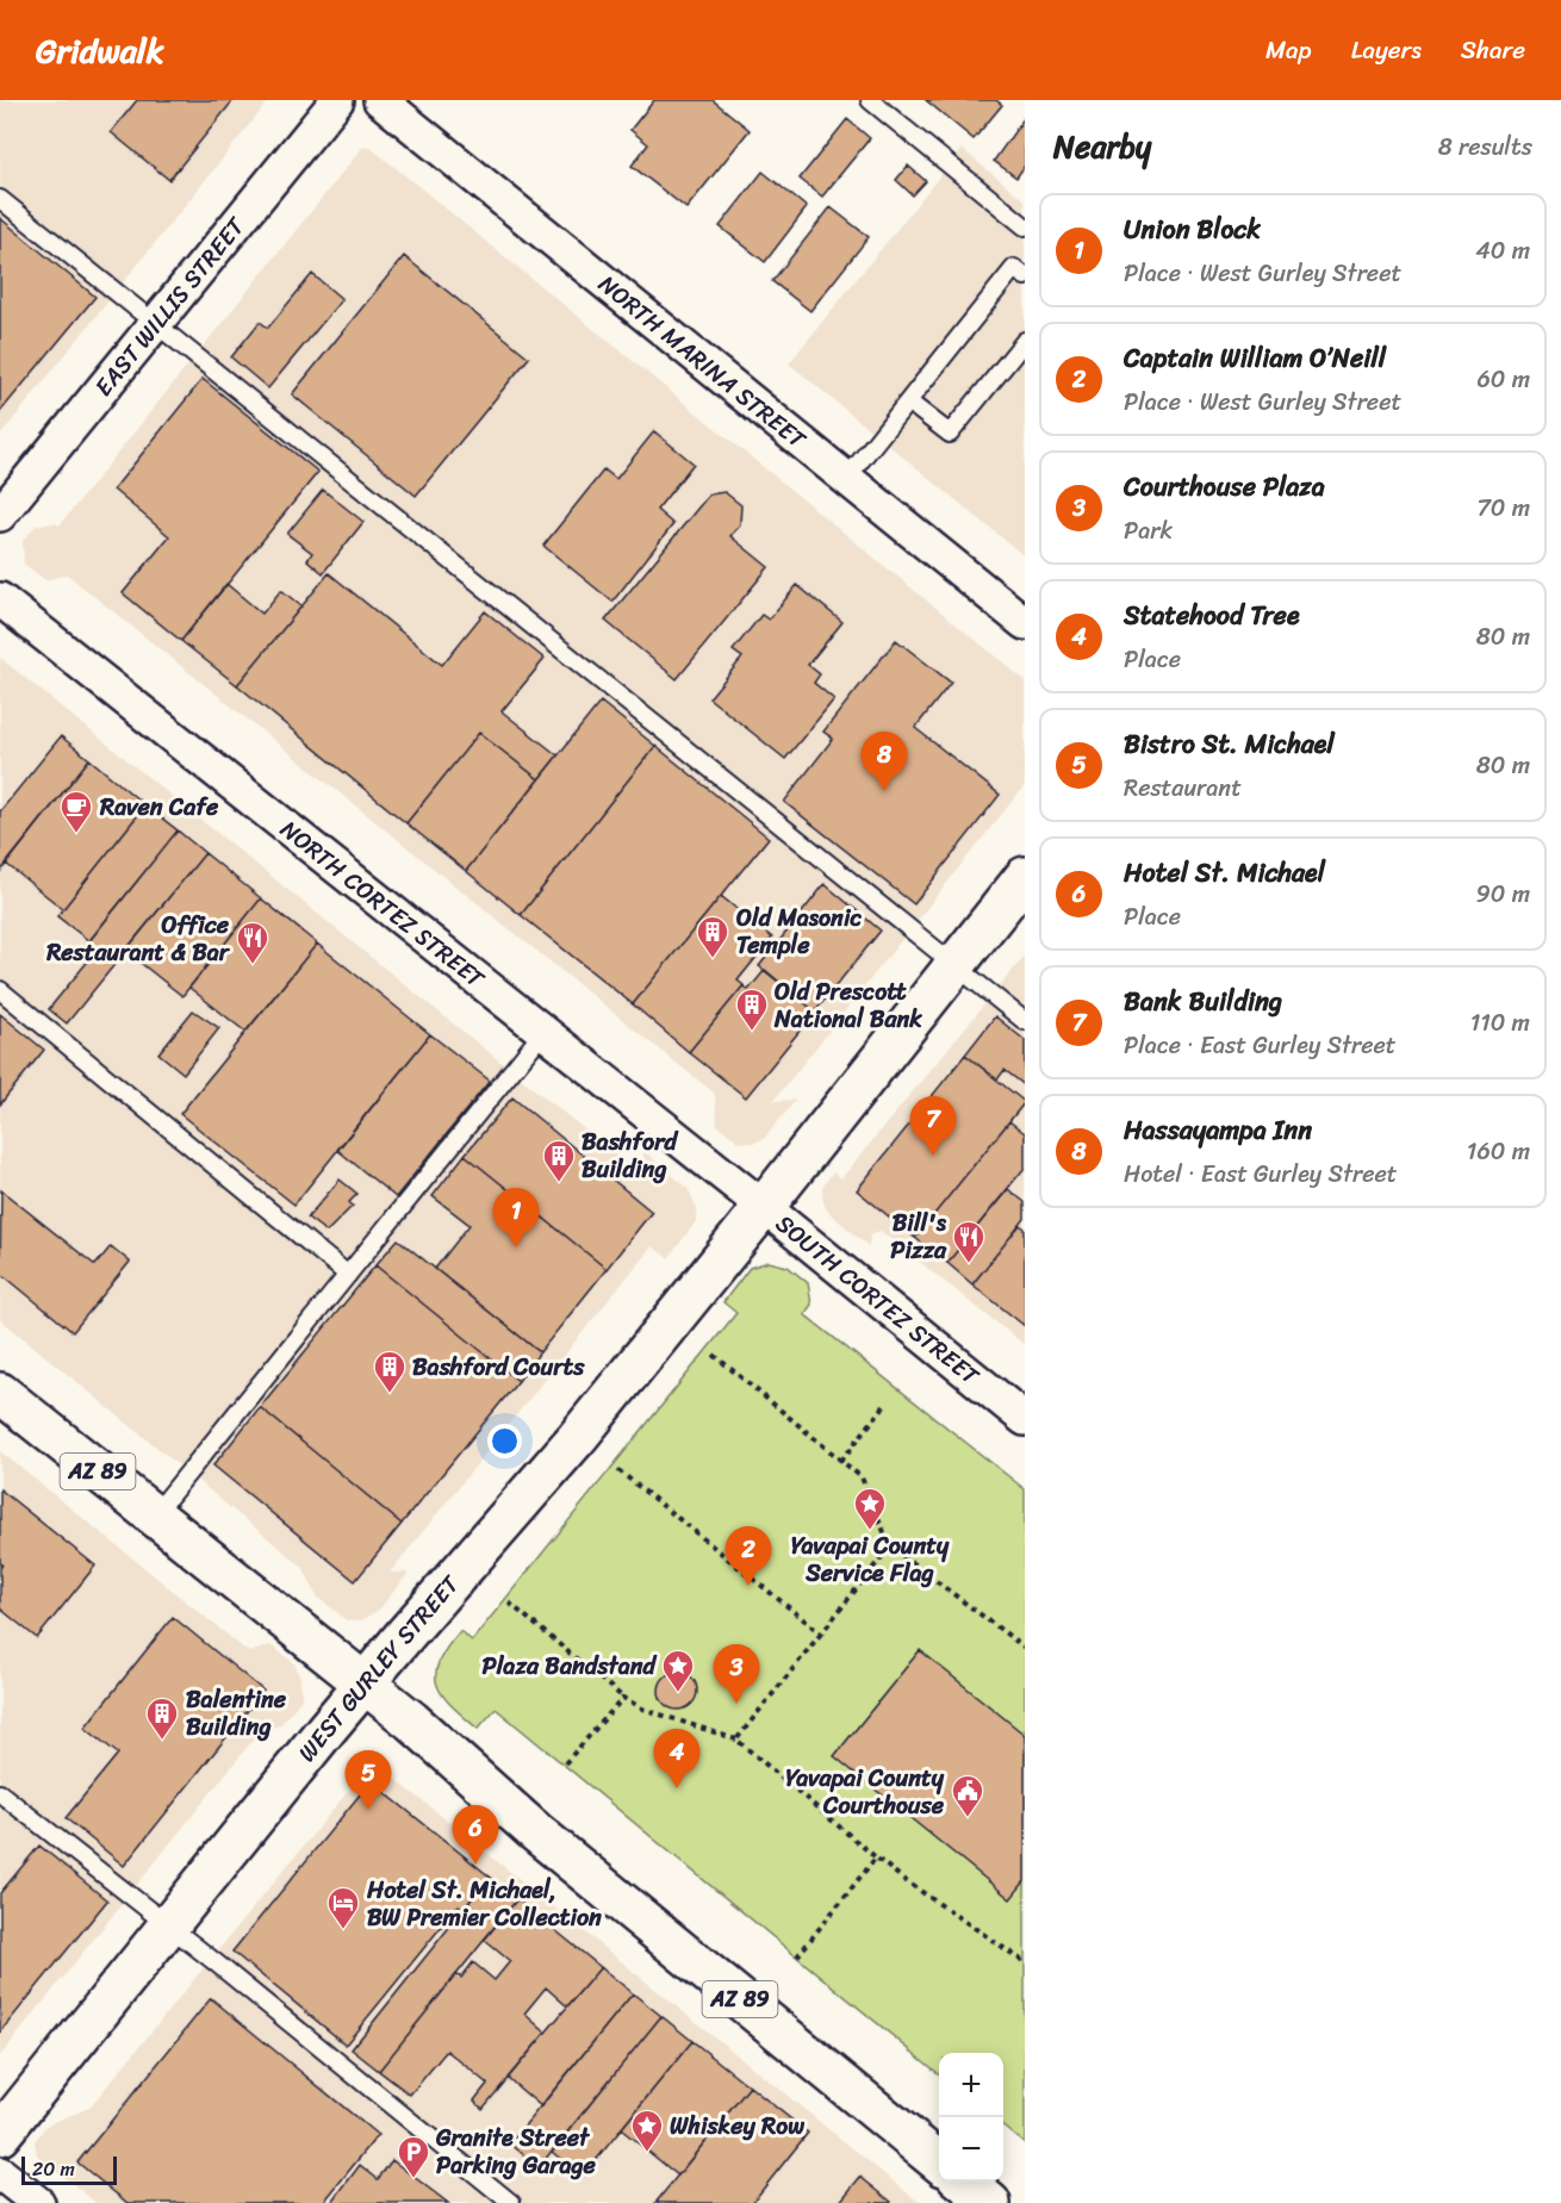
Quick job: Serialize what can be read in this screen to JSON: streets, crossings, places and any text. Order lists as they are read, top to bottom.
{
  "streets": {
    "main road": ["AZ 89", "WEST GURLEY STREET"],
    "street": [
      "EAST WILLIS STREET",
      "NORTH MARINA STREET",
      "NORTH CORTEZ STREET",
      "SOUTH CORTEZ STREET"
    ]
  },
  "crossings": [
    ["NORTH CORTEZ STREET", "SOUTH CORTEZ STREET"],
    ["NORTH CORTEZ STREET", "WEST GURLEY STREET"],
    ["SOUTH CORTEZ STREET", "WEST GURLEY STREET"],
    ["AZ 89", "WEST GURLEY STREET"]
  ],
  "places": {
    "cafe": ["Raven Cafe"],
    "building": [
      "Old Masonic Temple",
      "Old Prescott National Bank",
      "Bashford Building",
      "Bashford Courts",
      "Balentine Building"
    ],
    "restaurant": ["Office Restaurant & Bar", "Bill's Pizza"],
    "place": ["Yavapai County Service Flag", "Plaza Bandstand", "Whiskey Row"],
    "public building": ["Yavapai County Courthouse"],
    "hotel": ["Hotel St. Michael, BW Premier Collection"],
    "parking": ["Granite Street Parking Garage"]
  },
  "scale_bar": "20 m",
  "page": {
    "header": "Gridwalk",
    "nav": ["Map", "Layers", "Share"],
    "heading": ["Nearby", "8 results"],
    "list": [
      {
        "mark": "1",
        "name": "Union Block",
        "note": "Place · West Gurley Street",
        "value": "40 m"
      },
      {
        "mark": "2",
        "name": "Captain William O’Neill",
        "note": "Place · West Gurley Street",
        "value": "60 m"
      },
      {
        "mark": "3",
        "name": "Courthouse Plaza",
        "note": "Park",
        "value": "70 m"
      },
      {
        "mark": "4",
        "name": "Statehood Tree",
        "note": "Place",
        "value": "80 m"
      },
      {
        "mark": "5",
        "name": "Bistro St. Michael",
        "note": "Restaurant",
        "value": "80 m"
      },
      {
        "mark": "6",
        "name": "Hotel St. Michael",
        "note": "Place",
        "value": "90 m"
      },
      {
        "mark": "7",
        "name": "Bank Building",
        "note": "Place · East Gurley Street",
        "value": "110 m"
      },
      {
        "mark": "8",
        "name": "Hassayampa Inn",
        "note": "Hotel · East Gurley Street",
        "value": "160 m"
      }
    ],
    "pins": [
      "8",
      "7",
      "1",
      "2",
      "3",
      "4",
      "5",
      "6"
    ],
    "map_buttons": ["+", "−"],
    "scale": "20 m"
  }
}
